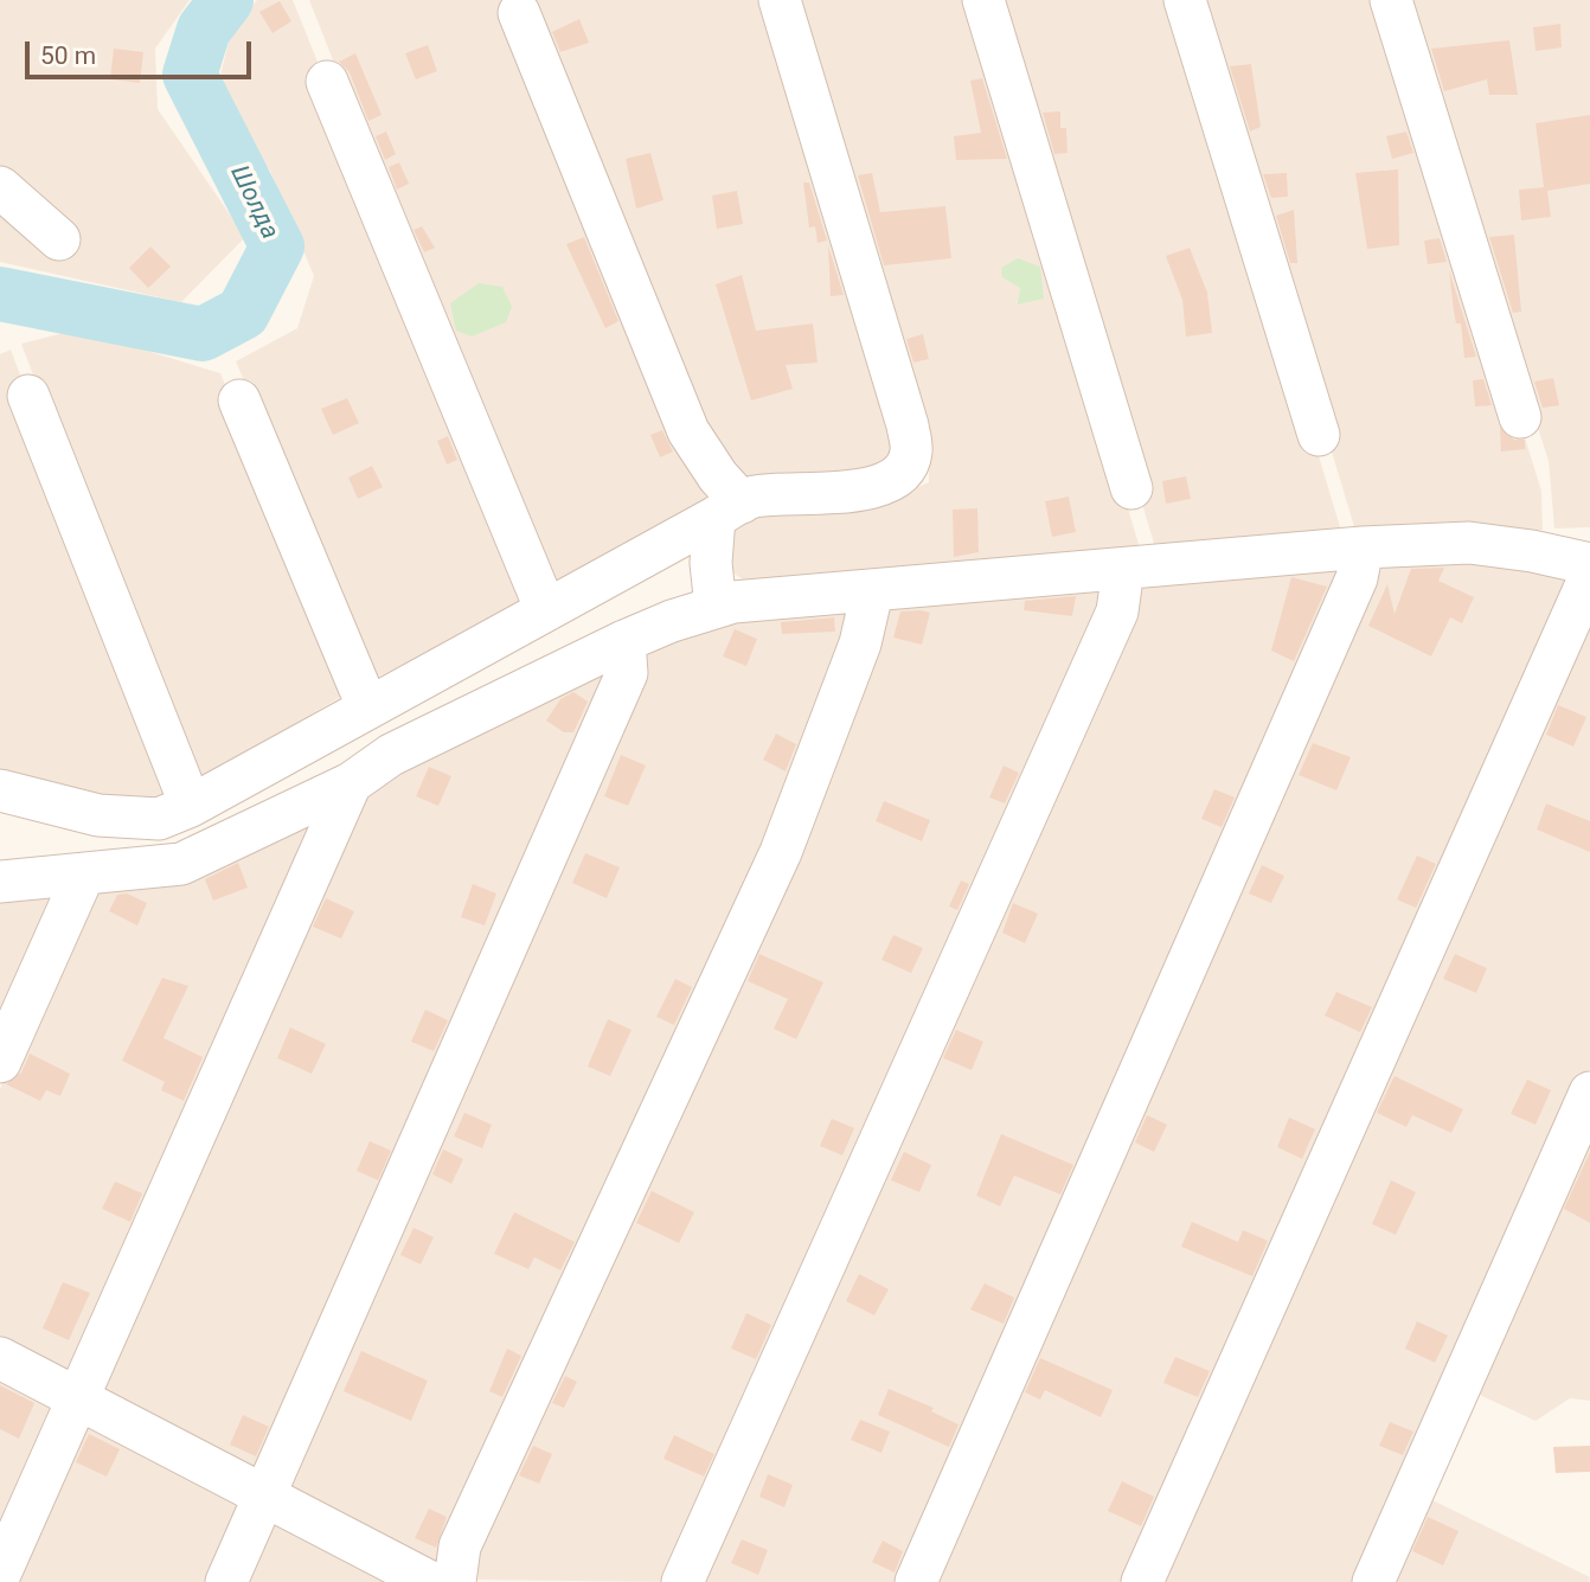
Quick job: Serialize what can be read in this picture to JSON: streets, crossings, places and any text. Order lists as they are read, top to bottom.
{
  "water": ["Шолда"],
  "scale_bar": "50 m"
}
